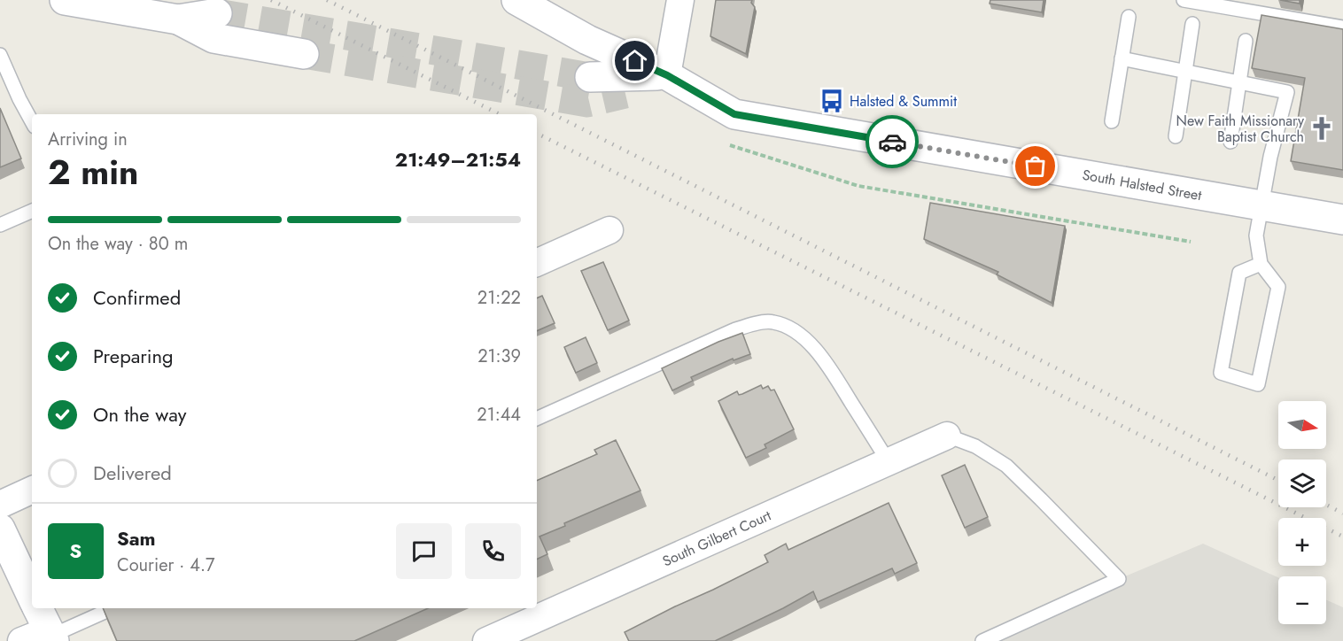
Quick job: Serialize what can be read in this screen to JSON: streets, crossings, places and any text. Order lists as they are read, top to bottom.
{
  "streets": {
    "main road": ["South Halsted Street"],
    "street": ["South Gilbert Court"]
  },
  "places": {
    "bus stop": ["Halsted & Summit"],
    "church": ["New Faith Missionary Baptist Church"]
  },
  "north": "right",
  "page": {
    "heading": ["2 min", "Arriving in", "21:49–21:54"],
    "panel": ["Sam", "Courier · 4.7"],
    "bar": "On the way · 80 m",
    "list": [
      ["Confirmed", "21:22"],
      ["Preparing", "21:39"],
      ["On the way", "21:44"],
      "Delivered"
    ],
    "map_buttons": ["+", "−"],
    "round": "S"
  }
}
